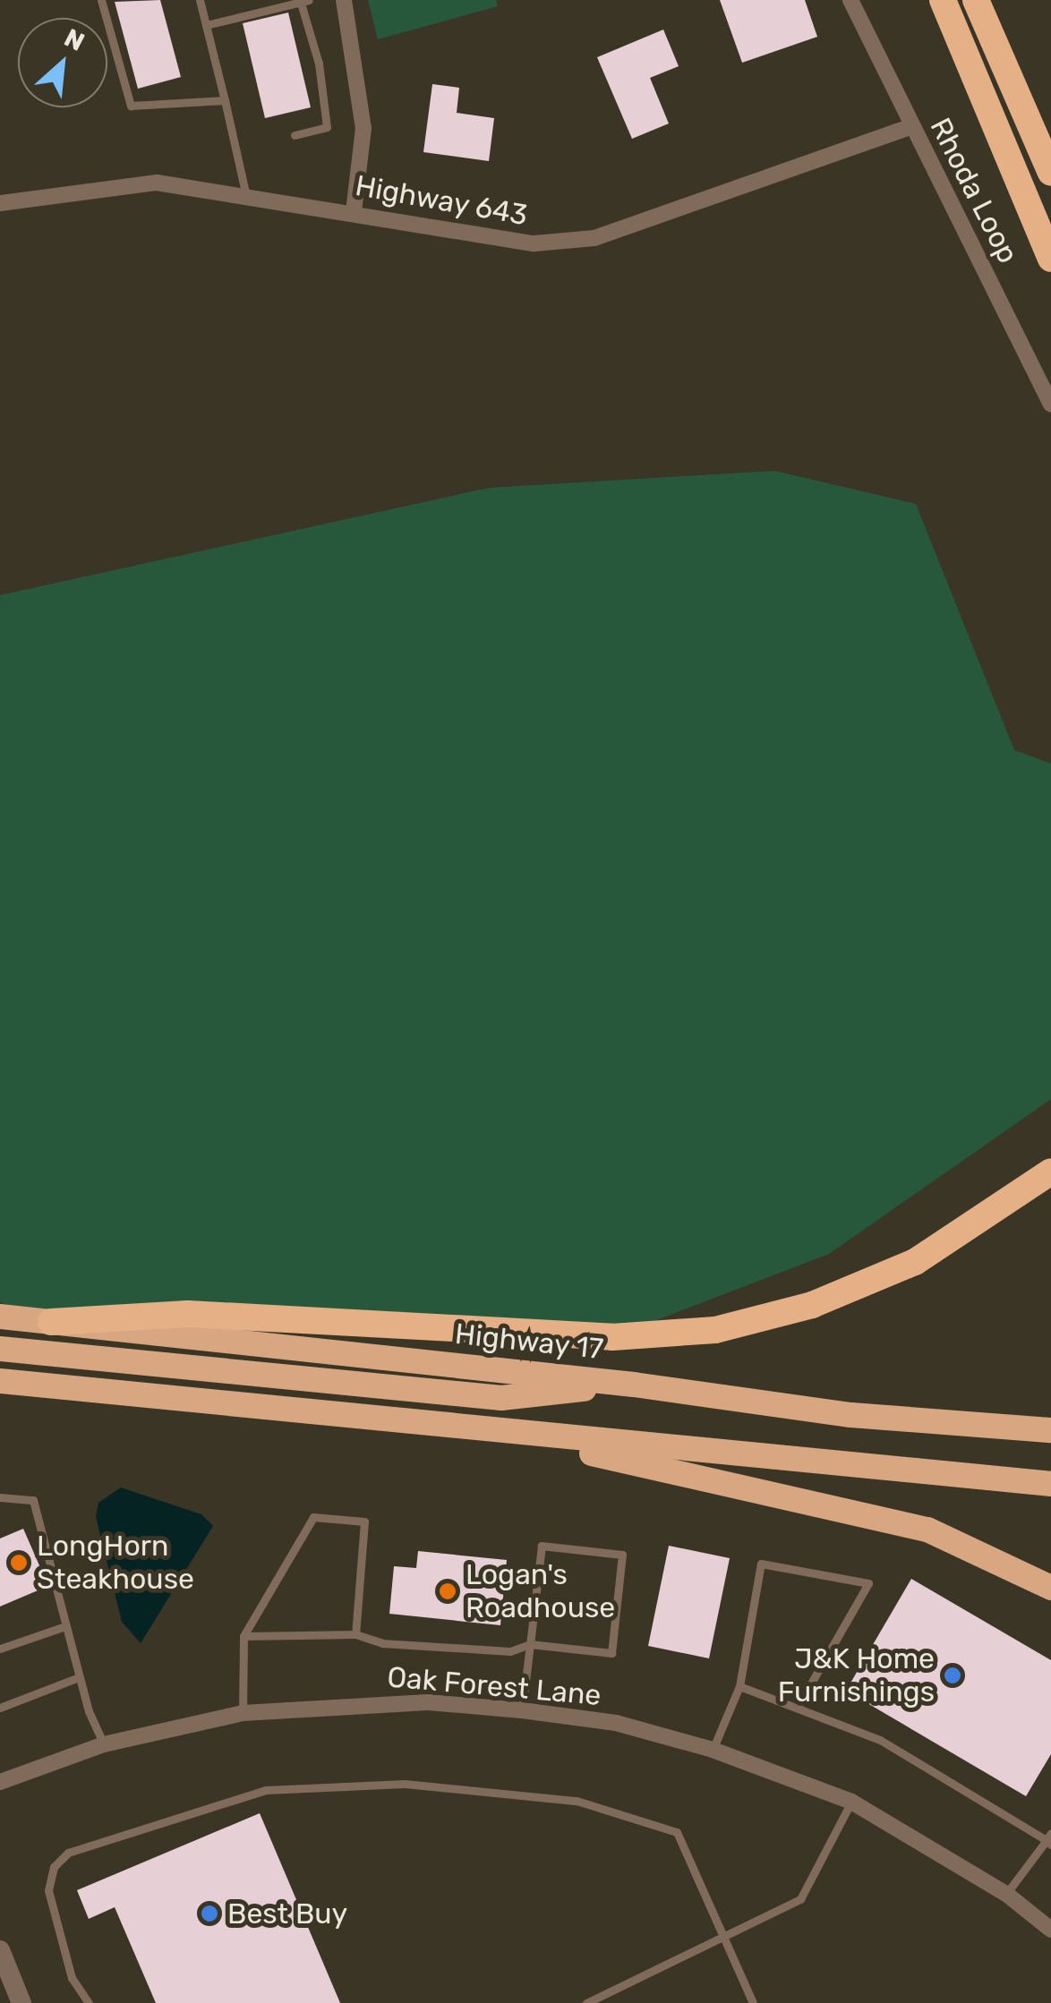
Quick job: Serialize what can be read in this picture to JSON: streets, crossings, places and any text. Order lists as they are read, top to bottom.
{
  "streets": {
    "highway": ["Highway 17"],
    "street": ["Rhoda Loop", "Highway 643", "Oak Forest Lane"]
  },
  "crossings": [
    ["Rhoda Loop", "Highway 643"]
  ],
  "places": [
    "LongHorn Steakhouse",
    "Logan's Roadhouse",
    "J&K Home Furnishings",
    "Best Buy"
  ],
  "north": "top right"
}
